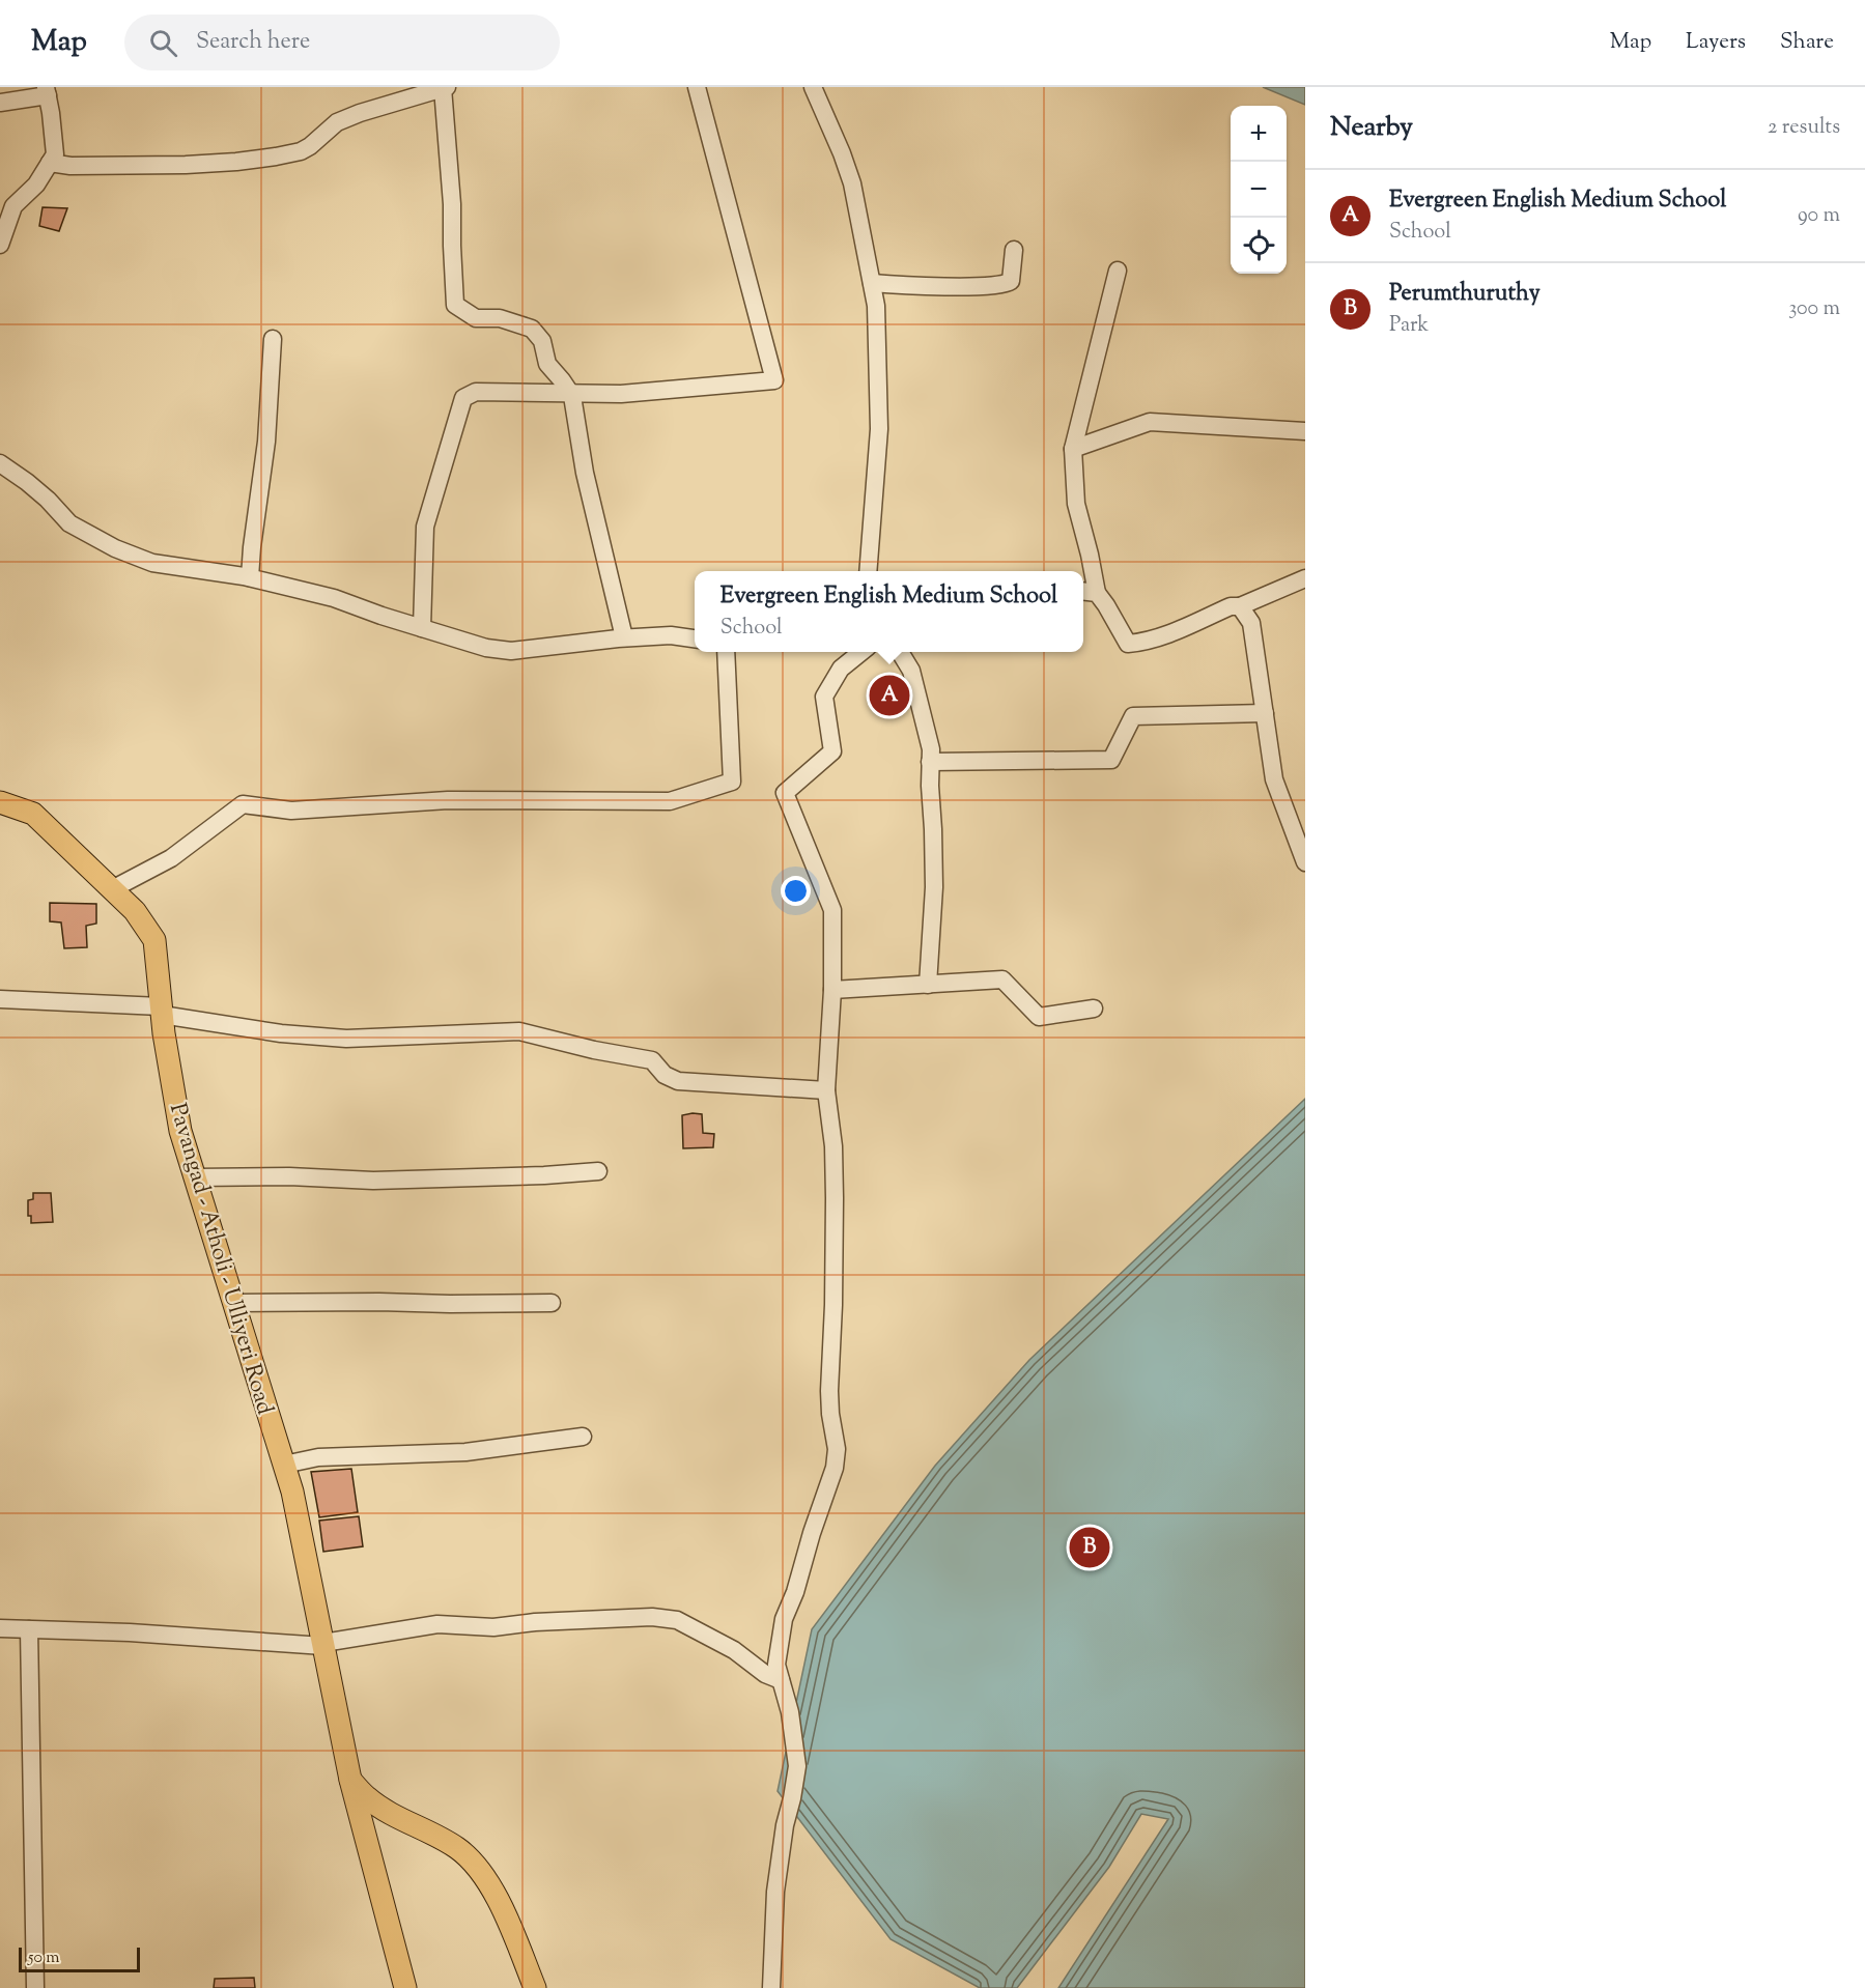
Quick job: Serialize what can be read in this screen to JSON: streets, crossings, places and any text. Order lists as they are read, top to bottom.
{
  "streets": {
    "main road": ["Pavangad - Atholi - Ulliyeri Road"]
  },
  "scale_bar": "50 m",
  "page": {
    "header": "Map",
    "search": "Search here",
    "nav": ["Map", "Layers", "Share"],
    "heading": ["Nearby", "2 results"],
    "map_buttons": ["+", "−"],
    "list": [
      {
        "mark": "A",
        "name": "Evergreen English Medium School",
        "note": "School",
        "value": "90 m"
      },
      {
        "mark": "B",
        "name": "Perumthuruthy",
        "note": "Park",
        "value": "300 m"
      }
    ],
    "popup": ["Evergreen English Medium School", "School"],
    "pins": ["A", "B"],
    "scale": "50 m"
  }
}
